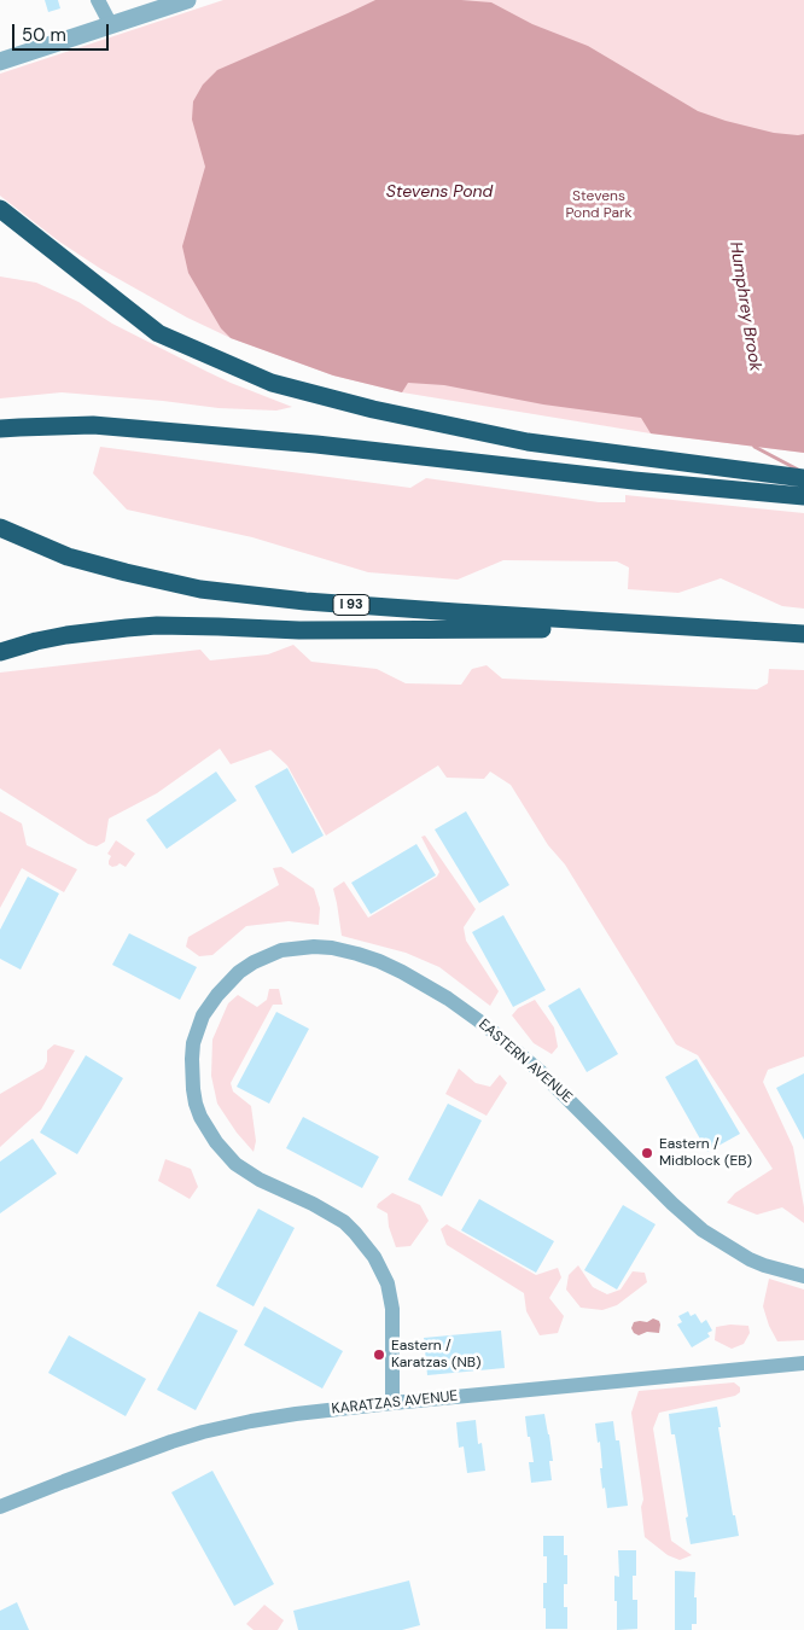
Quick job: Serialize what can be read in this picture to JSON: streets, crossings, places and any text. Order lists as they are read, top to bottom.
{
  "streets": {
    "highway": ["I 93"],
    "street": ["EASTERN AVENUE", "KARATZAS AVENUE"]
  },
  "crossings": [
    ["EASTERN AVENUE", "KARATZAS AVENUE"]
  ],
  "water": ["Stevens Pond", "Humphrey Brook"],
  "parks": ["Stevens Pond Park"],
  "places": ["Eastern / Midblock (EB)", "Eastern / Karatzas (NB)"],
  "scale_bar": "50 m"
}
